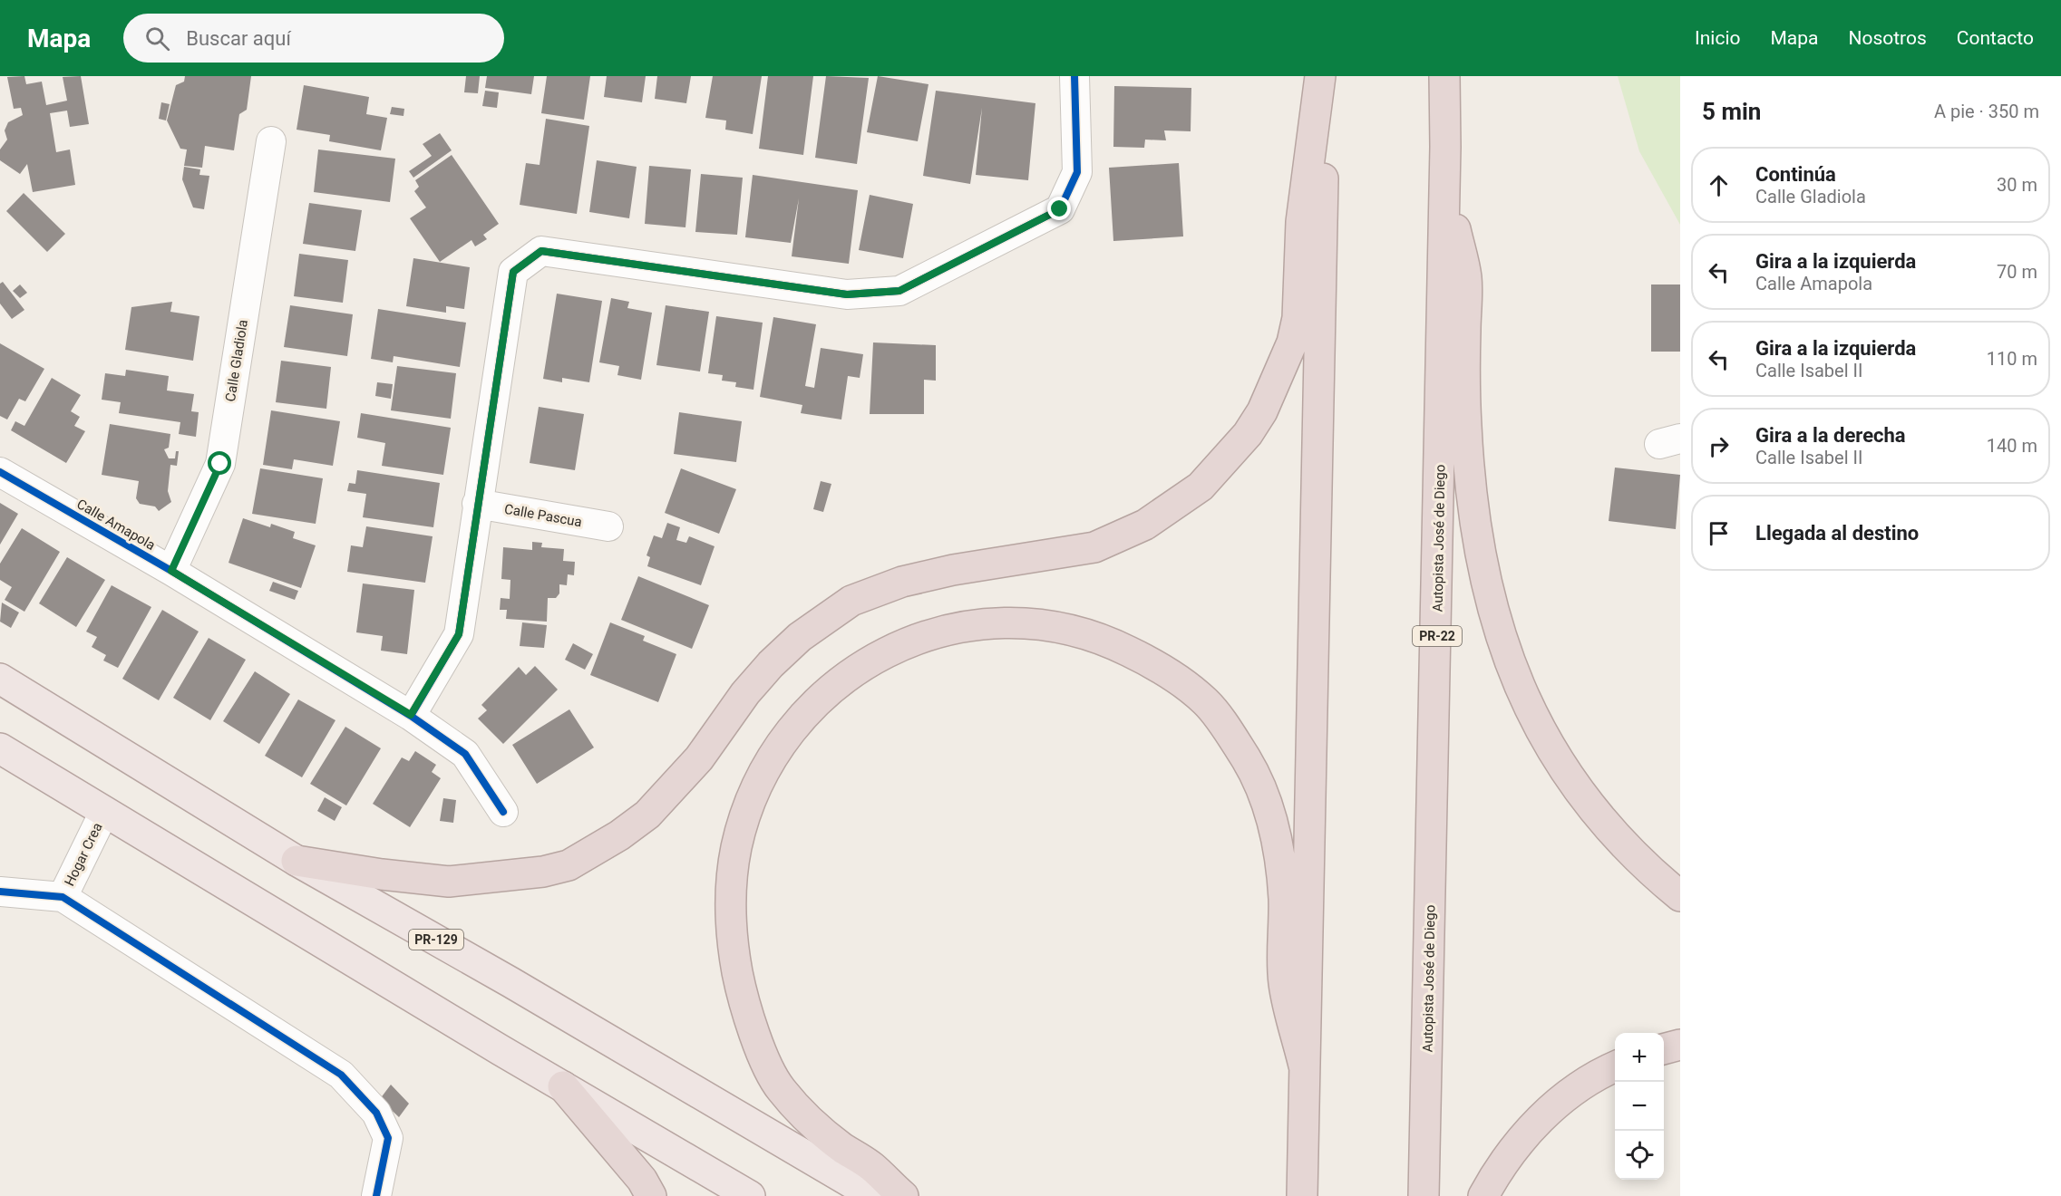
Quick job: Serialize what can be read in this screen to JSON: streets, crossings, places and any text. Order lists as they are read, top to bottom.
{
  "streets": {
    "highway": ["Autopista José de Diego", "PR-22"],
    "main road": ["PR-129"],
    "street": [
      "Calle Gladiola",
      "Calle Pascua",
      "Calle Amapola",
      "Hogar Crea"
    ]
  },
  "crossings": [
    ["Calle Gladiola", "Calle Amapola"]
  ],
  "page": {
    "header": "Mapa",
    "search": "Buscar aquí",
    "nav": [
      "Inicio",
      "Mapa",
      "Nosotros",
      "Contacto"
    ],
    "heading": ["5 min", "A pie · 350 m"],
    "list": [
      ["Continúa", "Calle Gladiola", "30 m"],
      ["Gira a la izquierda", "Calle Amapola", "70 m"],
      ["Gira a la izquierda", "Calle Isabel II", "110 m"],
      ["Gira a la derecha", "Calle Isabel II", "140 m"],
      "Llegada al destino"
    ],
    "map_buttons": ["+", "−"]
  }
}
